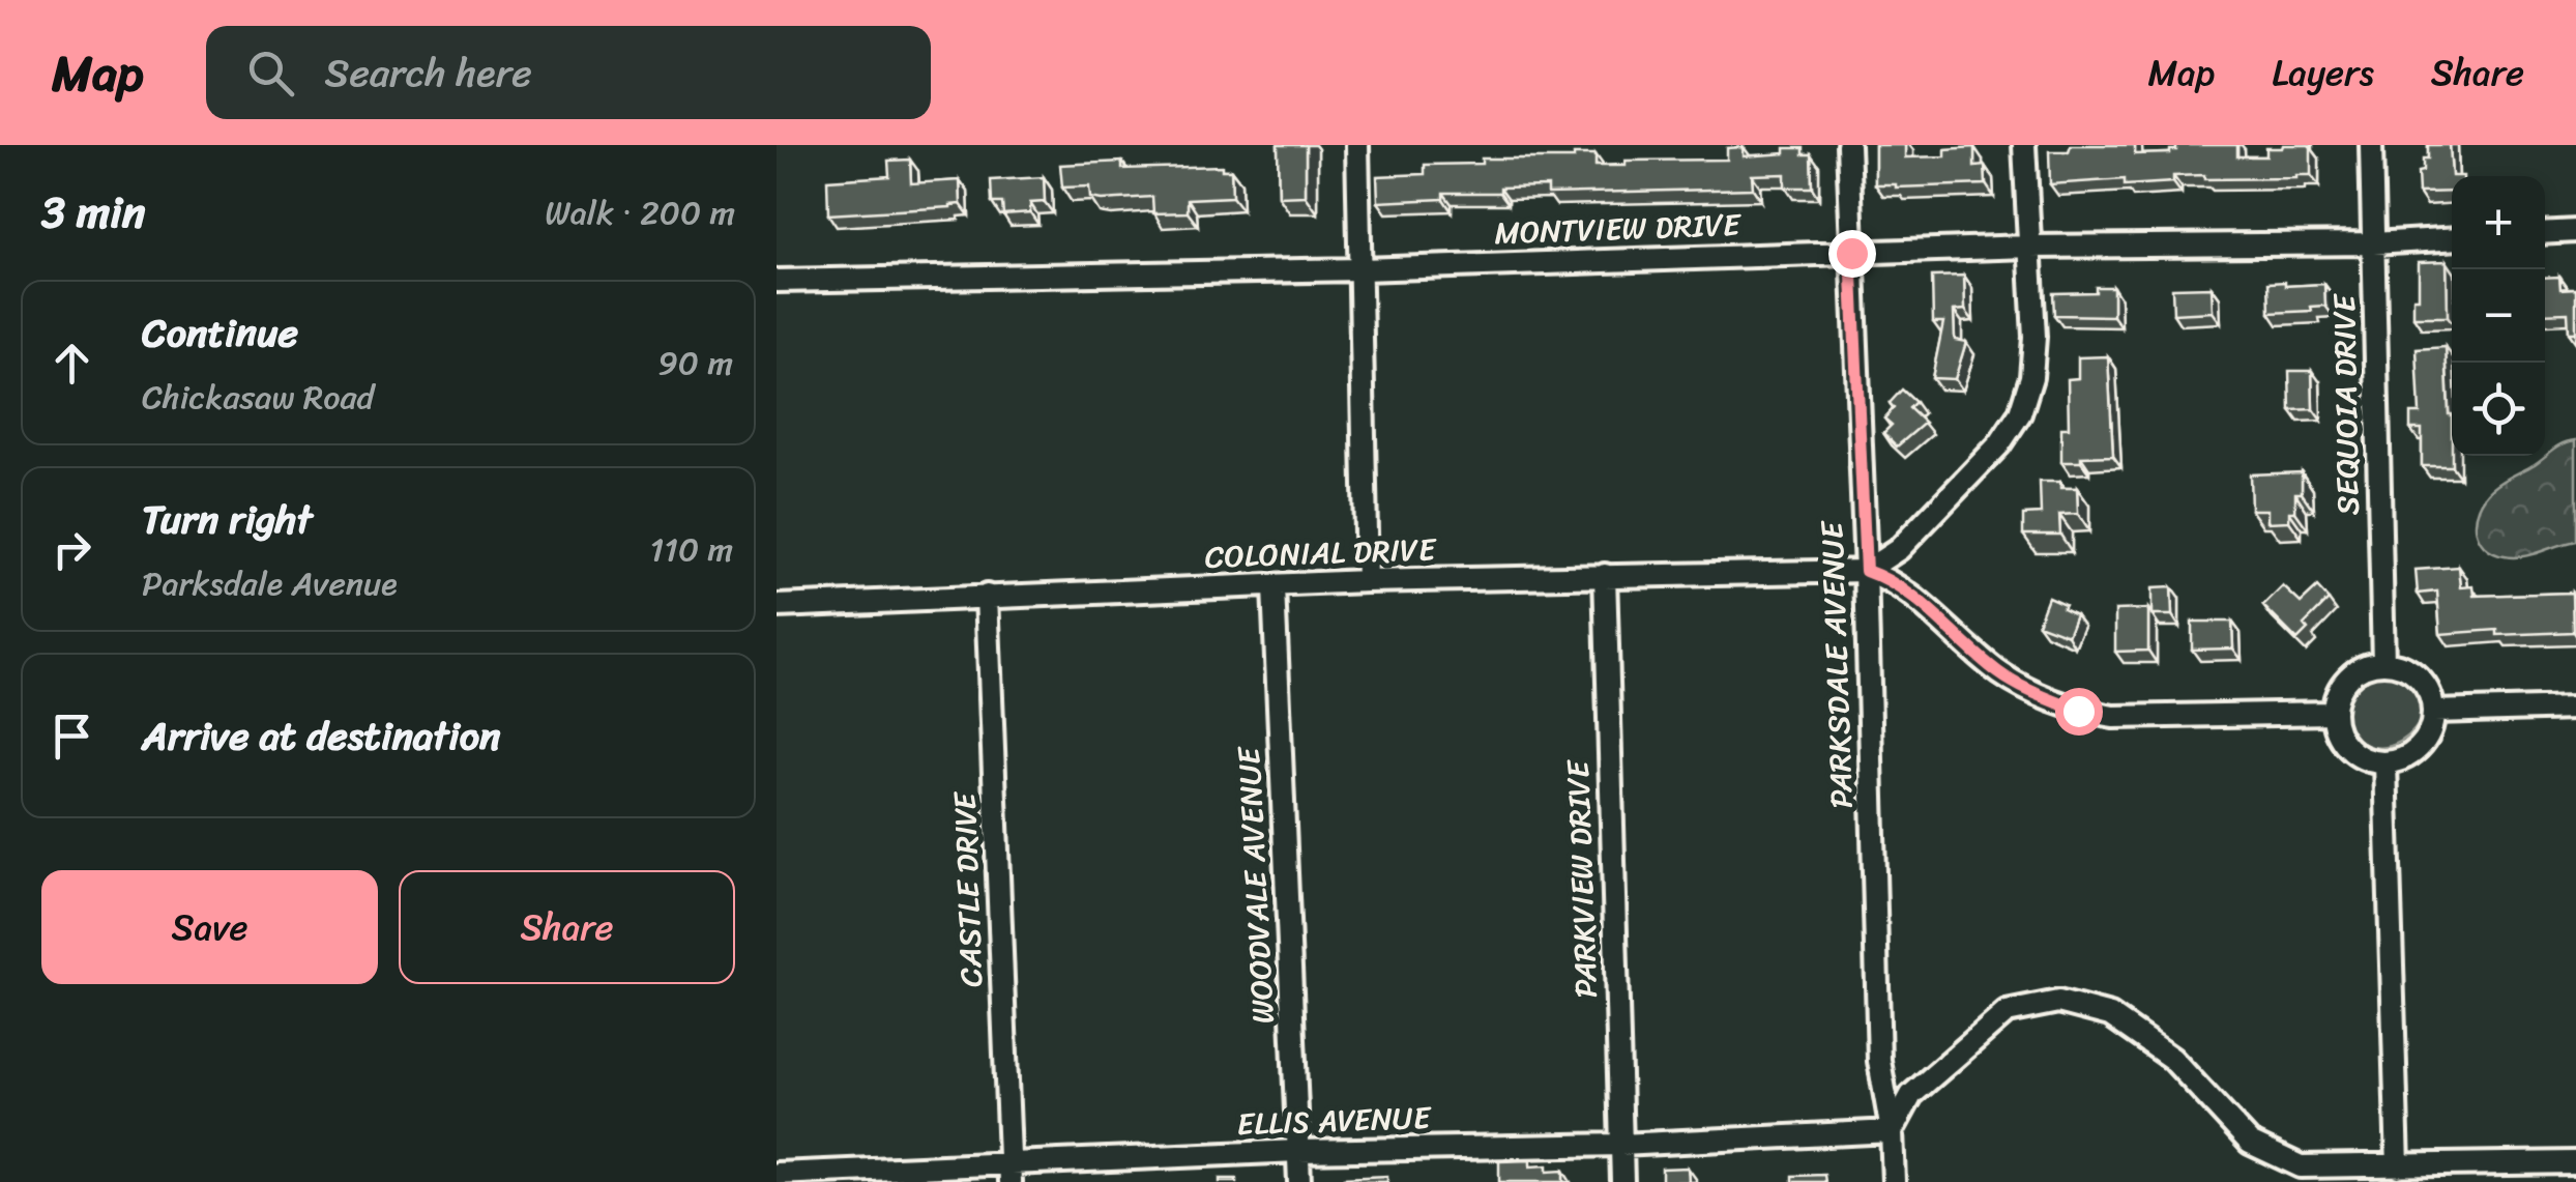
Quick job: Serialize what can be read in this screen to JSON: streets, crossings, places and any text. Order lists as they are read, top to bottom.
{
  "streets": {
    "street": [
      "MONTVIEW DRIVE",
      "SEQUOIA DRIVE",
      "COLONIAL DRIVE",
      "PARKSDALE AVENUE",
      "PARKVIEW DRIVE",
      "WOODVALE AVENUE",
      "CASTLE DRIVE",
      "ELLIS AVENUE"
    ]
  },
  "crossings": [
    ["MONTVIEW DRIVE", "SEQUOIA DRIVE"],
    ["MONTVIEW DRIVE", "PARKSDALE AVENUE"],
    ["COLONIAL DRIVE", "PARKSDALE AVENUE"],
    ["COLONIAL DRIVE", "PARKVIEW DRIVE"],
    ["COLONIAL DRIVE", "WOODVALE AVENUE"],
    ["COLONIAL DRIVE", "CASTLE DRIVE"],
    ["PARKSDALE AVENUE", "ELLIS AVENUE"],
    ["PARKVIEW DRIVE", "ELLIS AVENUE"],
    ["WOODVALE AVENUE", "ELLIS AVENUE"],
    ["CASTLE DRIVE", "ELLIS AVENUE"]
  ],
  "page": {
    "header": "Map",
    "search": "Search here",
    "nav": ["Map", "Layers", "Share"],
    "heading": ["3 min", "Walk · 200 m"],
    "map_buttons": ["+", "−"],
    "list": [
      ["Continue", "Chickasaw Road", "90 m"],
      ["Turn right", "Parksdale Avenue", "110 m"],
      "Arrive at destination"
    ],
    "buttons": ["Save", "Share"]
  }
}
